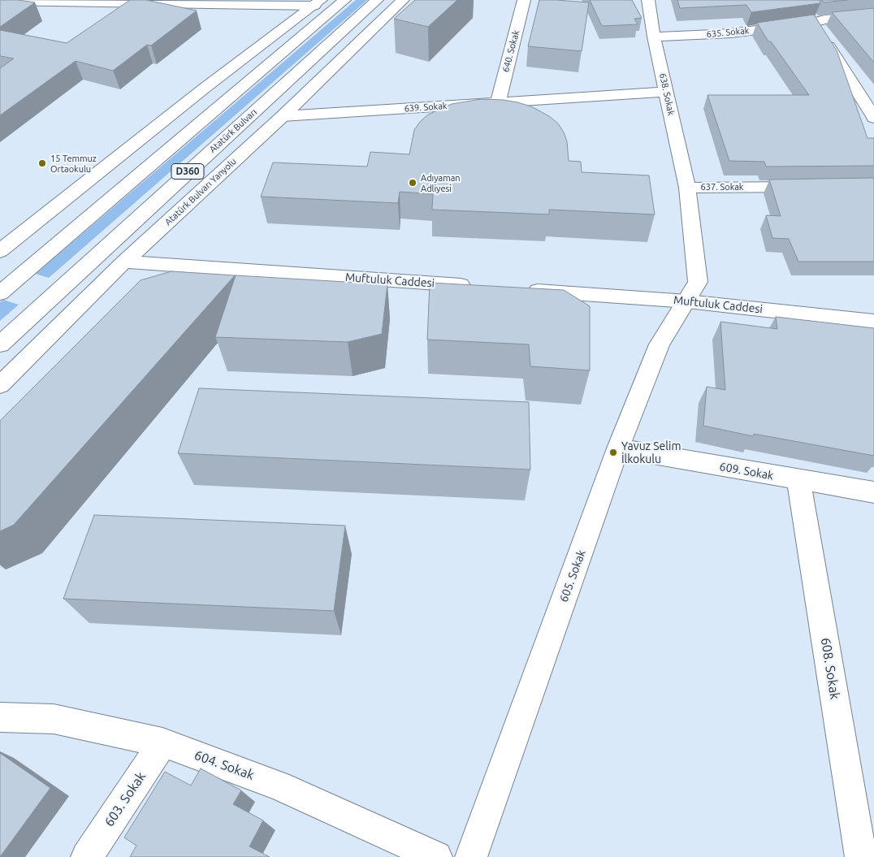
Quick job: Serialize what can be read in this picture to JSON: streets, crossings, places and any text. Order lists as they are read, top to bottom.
{
  "streets": {
    "main road": [
      "635. Sokak",
      "640. Sokak",
      "638. Sokak",
      "639. Sokak",
      "Atatürk Bulvarı",
      "D360",
      "637. Sokak",
      "Atatürk Bulvarı Yanyolu",
      "Muftuluk Caddesi",
      "609. Sokak",
      "605. Sokak",
      "608. Sokak",
      "604. Sokak",
      "603. Sokak"
    ]
  },
  "crossings": [
    ["635. Sokak", "638. Sokak"],
    ["640. Sokak", "639. Sokak"],
    ["638. Sokak", "639. Sokak"],
    ["638. Sokak", "637. Sokak"],
    ["639. Sokak", "Atatürk Bulvarı Yanyolu"],
    ["637. Sokak", "Muftuluk Caddesi"],
    ["637. Sokak", "605. Sokak"],
    ["Atatürk Bulvarı Yanyolu", "Muftuluk Caddesi"],
    ["Muftuluk Caddesi", "605. Sokak"],
    ["609. Sokak", "605. Sokak"],
    ["609. Sokak", "608. Sokak"],
    ["604. Sokak", "603. Sokak"]
  ],
  "places": ["15 Temmuz Ortaokulu", "Adıyaman Adliyesi", "Yavuz Selim İlkokulu"]
}
